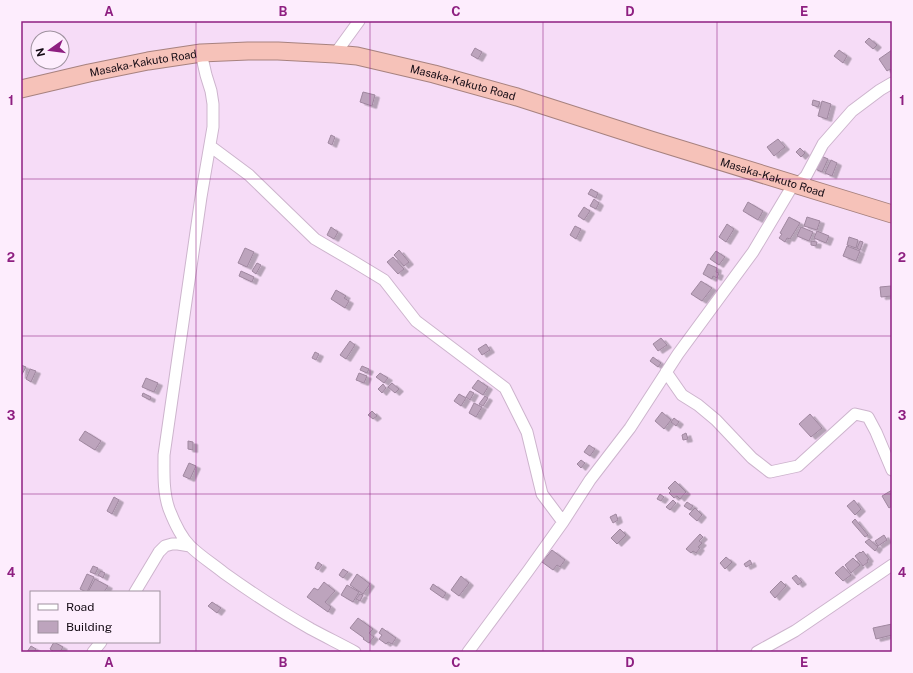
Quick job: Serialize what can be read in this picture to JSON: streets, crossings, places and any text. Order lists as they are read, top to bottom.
{
  "streets": {
    "highway": ["Masaka-Kakuto Road"]
  },
  "legend": ["Road", "Building"],
  "north": "left",
  "grid": {
    "columns": [
      "A",
      "B",
      "C",
      "D",
      "E"
    ],
    "rows": [
      "1",
      "2",
      "3",
      "4"
    ]
  }
}
